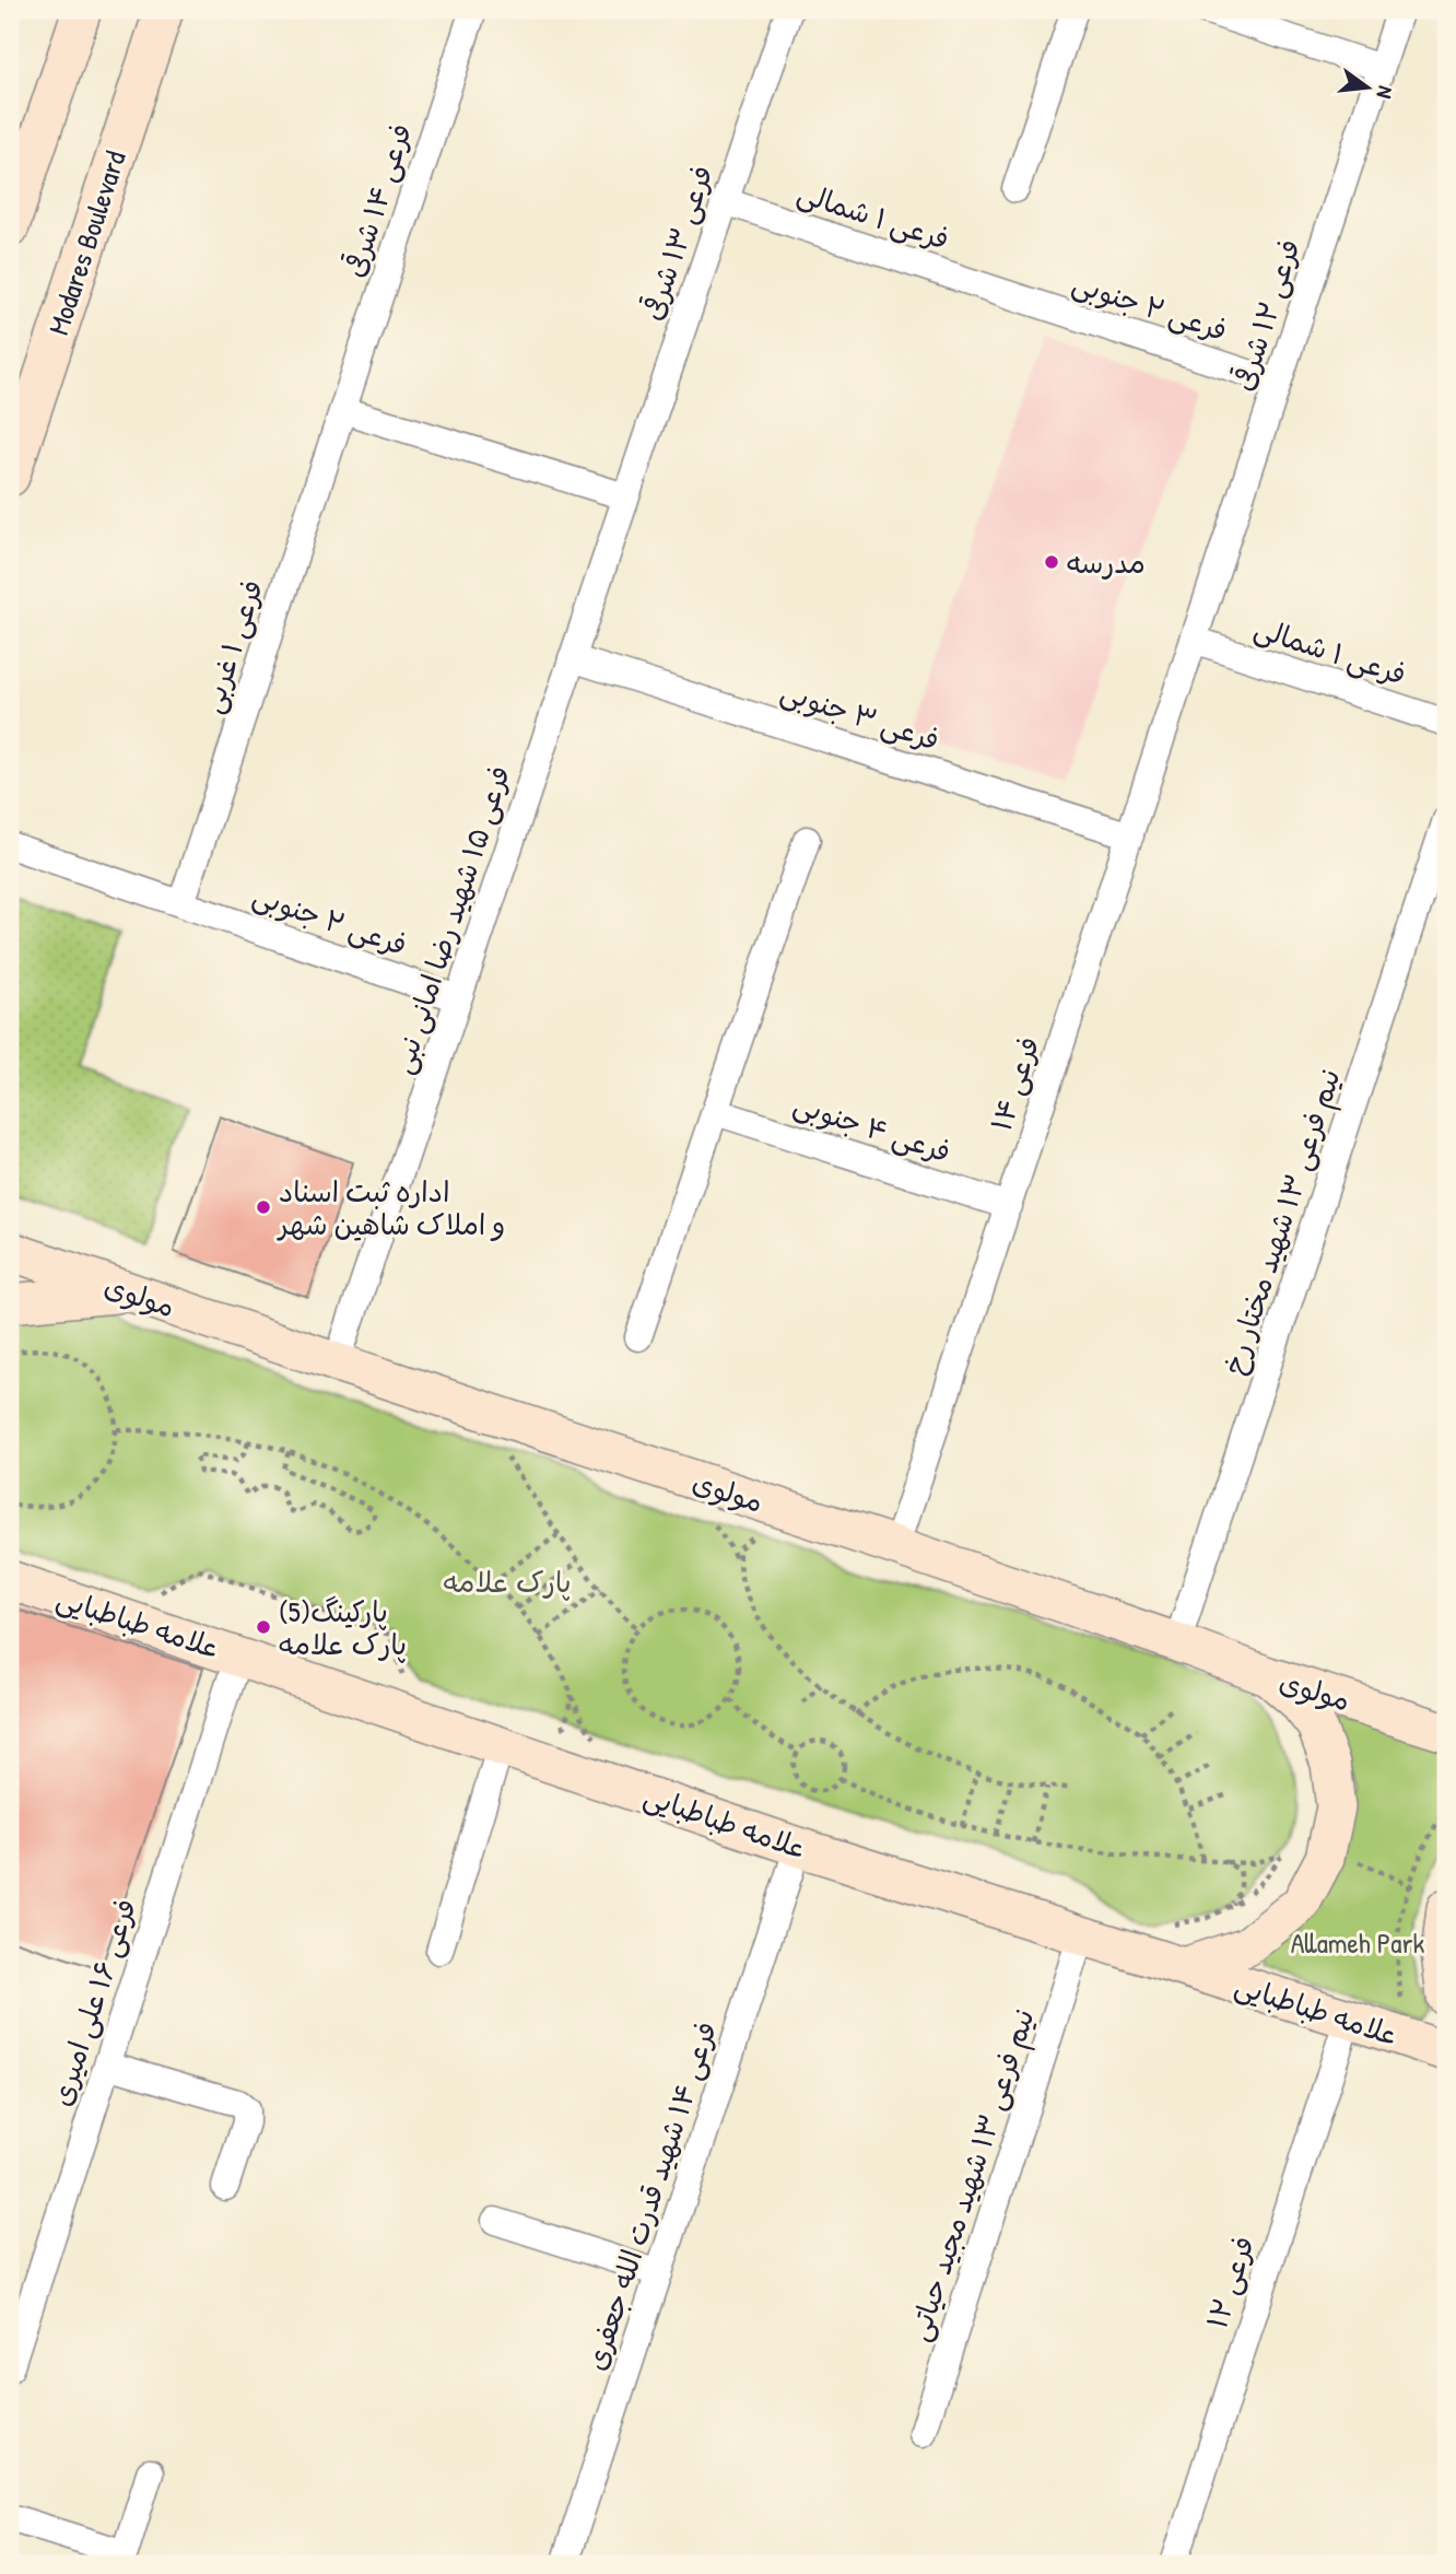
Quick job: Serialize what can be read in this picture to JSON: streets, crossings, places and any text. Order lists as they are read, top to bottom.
{
  "streets": {
    "street": [
      "فرعی ۱۴ شرقی",
      "فرعی ۱ شمالی",
      "Modares Boulevard",
      "فرعی ۱۳ شرقی",
      "فرعی ۲ جنوبی",
      "فرعی ۱۲ شرقی",
      "فرعی ۱ غربی",
      "فرعی ۳ جنوبی",
      "فرعی ۱۵ شهید رضا امانی نبی",
      "فرعی ۱۴",
      "فرعی ۴ جنوبی",
      "نیم فرعی ۱۳ شهید مختار رخ",
      "مولوی",
      "علامه طباطبایی",
      "فرعی ۱۶ علی امیری",
      "نیم فرعی ۱۳ شهید مجید حیاتی",
      "فرعی ۱۴ شهید قدرت الله جعفری",
      "فرعی ۱۲"
    ]
  },
  "crossings": [
    ["فرعی ۱۴ شرقی", "فرعی ۱ غربی"],
    ["فرعی ۱ شمالی", "فرعی ۱۳ شرقی"],
    ["فرعی ۱ شمالی", "فرعی ۲ جنوبی"],
    ["فرعی ۱ شمالی", "فرعی ۱۲ شرقی"],
    ["فرعی ۱ شمالی", "فرعی ۱۴"],
    ["فرعی ۱۳ شرقی", "فرعی ۱۵ شهید رضا امانی نبی"],
    ["فرعی ۲ جنوبی", "فرعی ۱۲ شرقی"],
    ["فرعی ۲ جنوبی", "فرعی ۱ غربی"],
    ["فرعی ۲ جنوبی", "فرعی ۱۵ شهید رضا امانی نبی"],
    ["فرعی ۱۲ شرقی", "فرعی ۱۴"],
    ["فرعی ۳ جنوبی", "فرعی ۱۵ شهید رضا امانی نبی"],
    ["فرعی ۳ جنوبی", "فرعی ۱۴"],
    ["فرعی ۱۵ شهید رضا امانی نبی", "مولوی"],
    ["فرعی ۱۴", "فرعی ۴ جنوبی"],
    ["فرعی ۱۴", "مولوی"],
    ["نیم فرعی ۱۳ شهید مختار رخ", "مولوی"],
    ["علامه طباطبایی", "فرعی ۱۶ علی امیری"],
    ["علامه طباطبایی", "نیم فرعی ۱۳ شهید مجید حیاتی"],
    ["علامه طباطبایی", "فرعی ۱۴ شهید قدرت الله جعفری"],
    ["علامه طباطبایی", "فرعی ۱۲"]
  ],
  "parks": ["پارک علامه", "Allameh Park"],
  "places": ["مدرسه", "اداره ثبت اسناد و املاک شاهین شهر", "پارکینگ(5) پارک علامه"],
  "north": "right"
}
